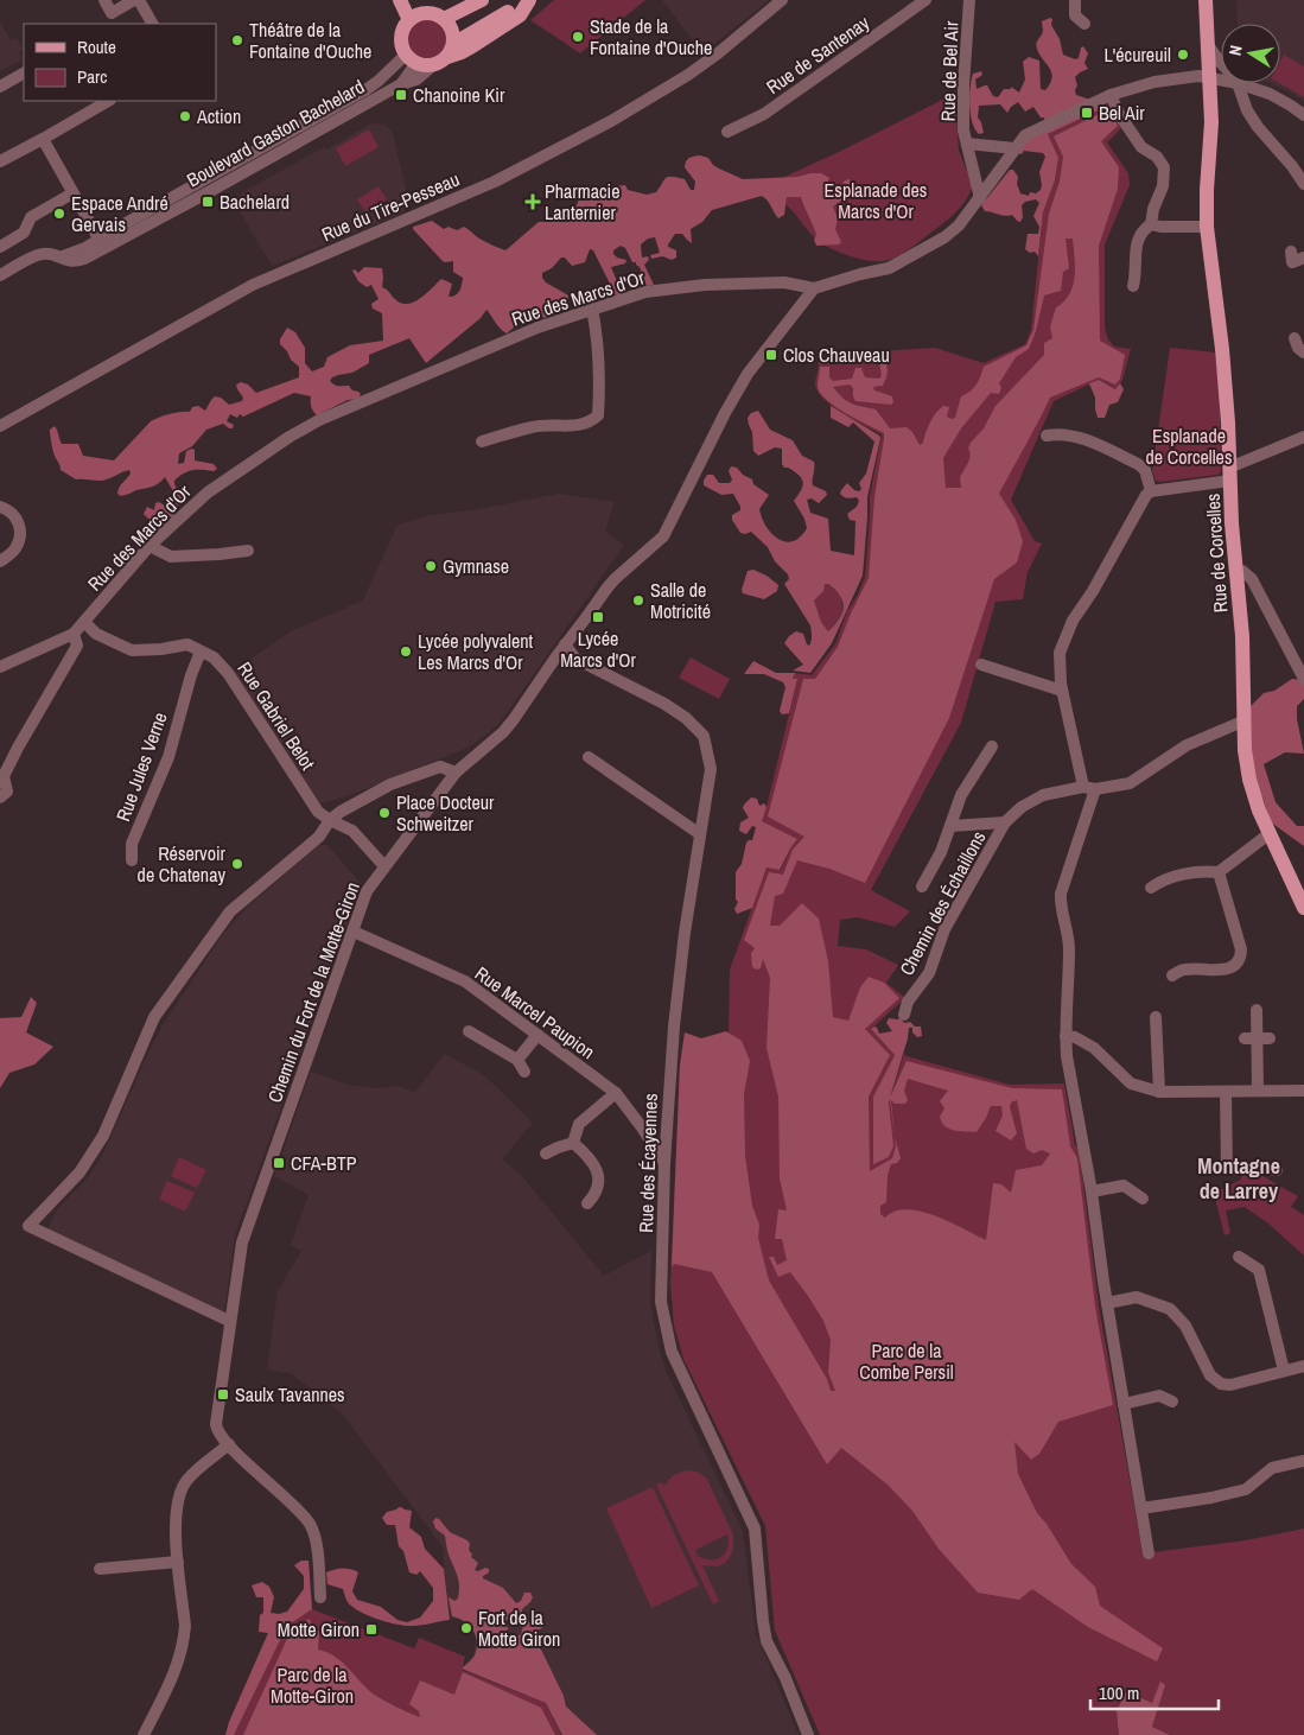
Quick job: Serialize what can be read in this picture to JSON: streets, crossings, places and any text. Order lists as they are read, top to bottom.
{
  "streets": {
    "main road": ["Rue de Corcelles"],
    "street": [
      "Rue de Santenay",
      "Rue de Bel Air",
      "Boulevard Gaston Bachelard",
      "Rue du Tire-Pesseau",
      "Rue des Marcs d'Or",
      "Rue Gabriel Belot",
      "Rue Jules Verne",
      "Chemin des Échaillons",
      "Chemin du Fort de la Motte-Giron",
      "Rue Marcel Paupion",
      "Rue des Écayennes"
    ]
  },
  "crossings": [
    ["Rue de Bel Air", "Rue des Marcs d'Or"],
    ["Rue des Marcs d'Or", "Rue de Corcelles"],
    ["Rue des Marcs d'Or", "Rue Gabriel Belot"],
    ["Rue des Marcs d'Or", "Chemin du Fort de la Motte-Giron"],
    ["Rue de Corcelles", "Chemin des Échaillons"],
    ["Rue Gabriel Belot", "Rue Jules Verne"],
    ["Rue Gabriel Belot", "Chemin du Fort de la Motte-Giron"],
    ["Chemin du Fort de la Motte-Giron", "Rue Marcel Paupion"],
    ["Chemin du Fort de la Motte-Giron", "Rue des Écayennes"],
    ["Rue Marcel Paupion", "Rue des Écayennes"]
  ],
  "districts": ["Montagne de Larrey"],
  "parks": [
    "Esplanade des Marcs d'Or",
    "Esplanade de Corcelles",
    "Parc de la Combe Persil",
    "Parc de la Motte-Giron"
  ],
  "places": {
    "other": [
      "Stade de la Fontaine d'Ouche",
      "Théâtre de la Fontaine d'Ouche",
      "L'écureuil",
      "Action",
      "Espace André Gervais",
      "Gymnase",
      "Salle de Motricité",
      "Lycée polyvalent Les Marcs d'Or",
      "Place Docteur Schweitzer",
      "Réservoir de Chatenay",
      "Fort de la Motte Giron"
    ],
    "transit": [
      "Chanoine Kir",
      "Bel Air",
      "Bachelard",
      "Clos Chauveau",
      "Lycée Marcs d'Or",
      "CFA-BTP",
      "Saulx Tavannes",
      "Motte Giron"
    ],
    "health": ["Pharmacie Lanternier"]
  },
  "legend": ["Route", "Parc"],
  "scale_bar": "100 m",
  "north": "left"
}
